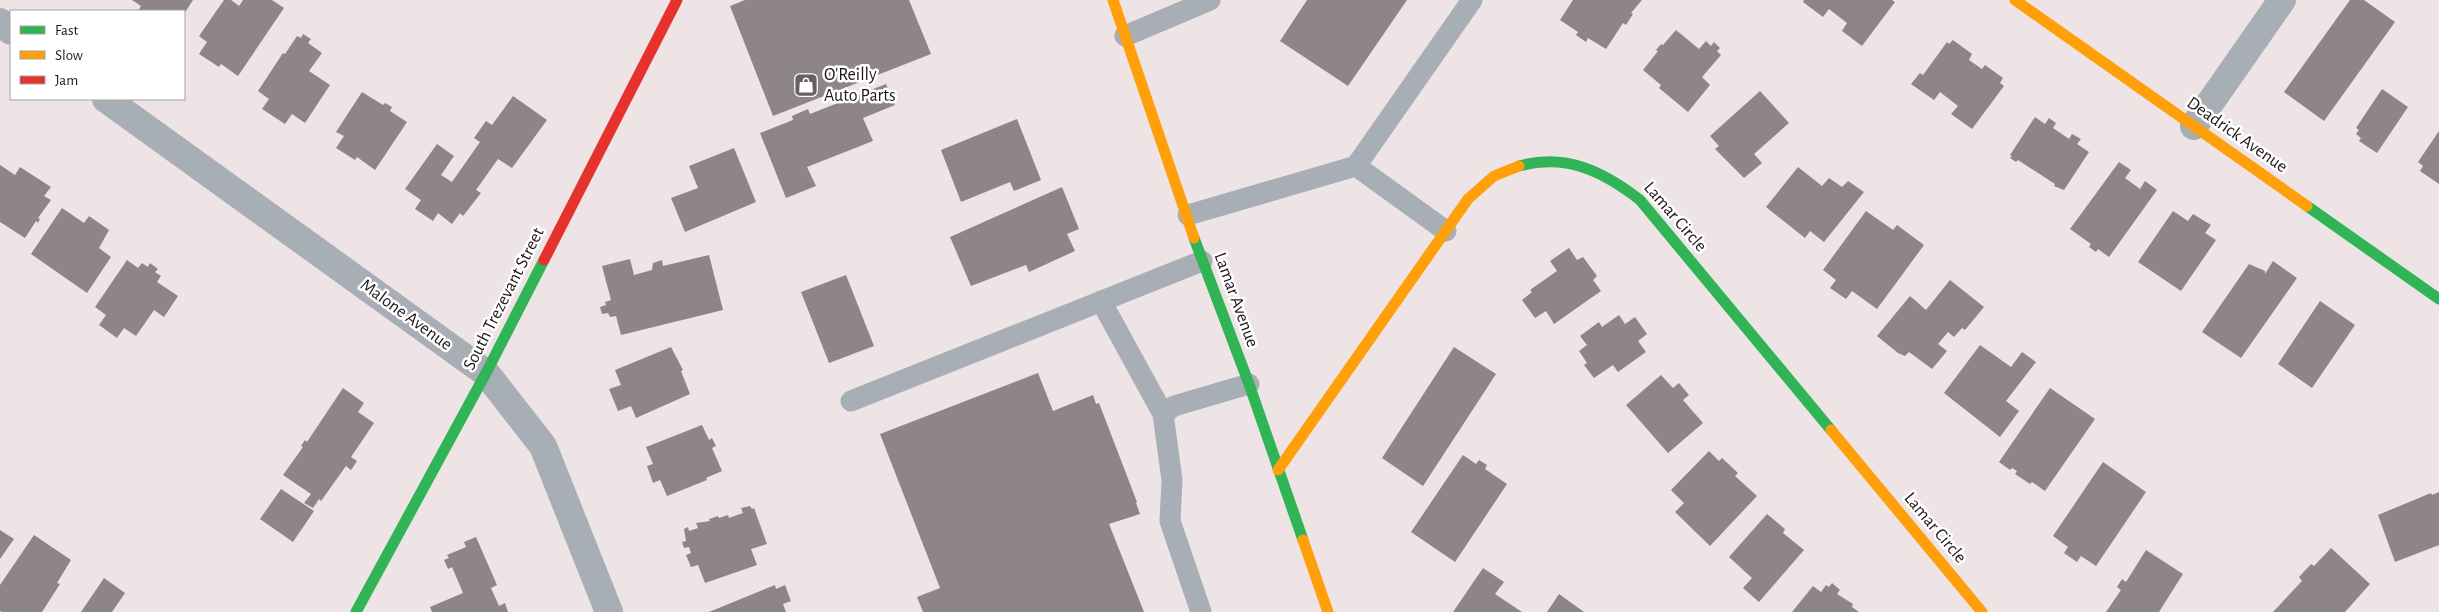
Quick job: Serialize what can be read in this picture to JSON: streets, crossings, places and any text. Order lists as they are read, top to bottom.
{
  "streets": {
    "street": [
      "Deadrick Avenue",
      "Lamar Circle",
      "South Trezevant Street",
      "Lamar Avenue",
      "Malone Avenue"
    ]
  },
  "crossings": [
    ["Lamar Circle", "Lamar Avenue"],
    ["South Trezevant Street", "Malone Avenue"]
  ],
  "places": {
    "shop": ["O'Reilly Auto Parts"]
  },
  "legend": ["Fast", "Slow", "Jam"]
}
